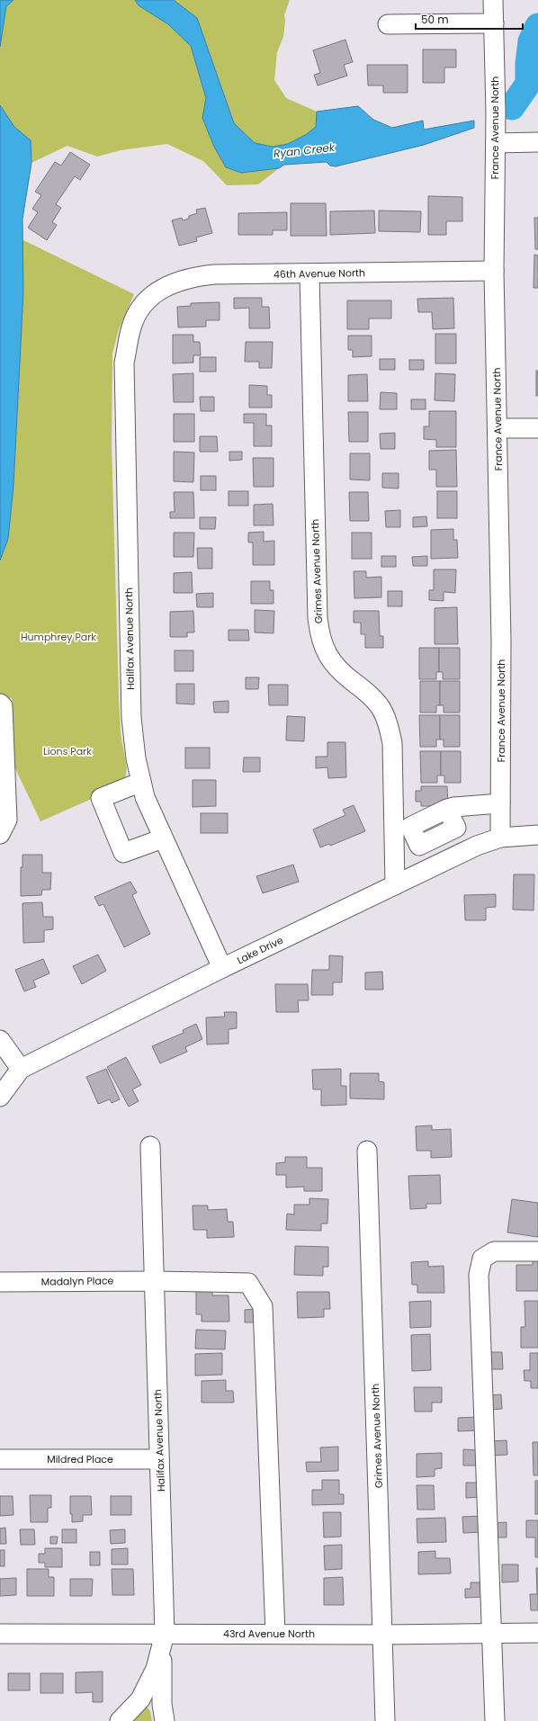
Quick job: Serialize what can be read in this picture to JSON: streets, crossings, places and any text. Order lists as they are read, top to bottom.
{
  "streets": {
    "street": [
      "France Avenue North",
      "46th Avenue North",
      "Grimes Avenue North",
      "Halifax Avenue North",
      "Lake Drive",
      "Madalyn Place",
      "Mildred Place",
      "43rd Avenue North"
    ]
  },
  "crossings": [
    ["France Avenue North", "46th Avenue North"],
    ["France Avenue North", "Lake Drive"],
    ["46th Avenue North", "Grimes Avenue North"],
    ["46th Avenue North", "Halifax Avenue North"],
    ["Grimes Avenue North", "Lake Drive"],
    ["Grimes Avenue North", "43rd Avenue North"],
    ["Halifax Avenue North", "Lake Drive"],
    ["Halifax Avenue North", "Madalyn Place"],
    ["Halifax Avenue North", "Mildred Place"],
    ["Halifax Avenue North", "43rd Avenue North"],
    ["Madalyn Place", "43rd Avenue North"]
  ],
  "water": ["Ryan Creek"],
  "parks": ["Humphrey Park", "Lions Park"],
  "scale_bar": "50 m"
}
